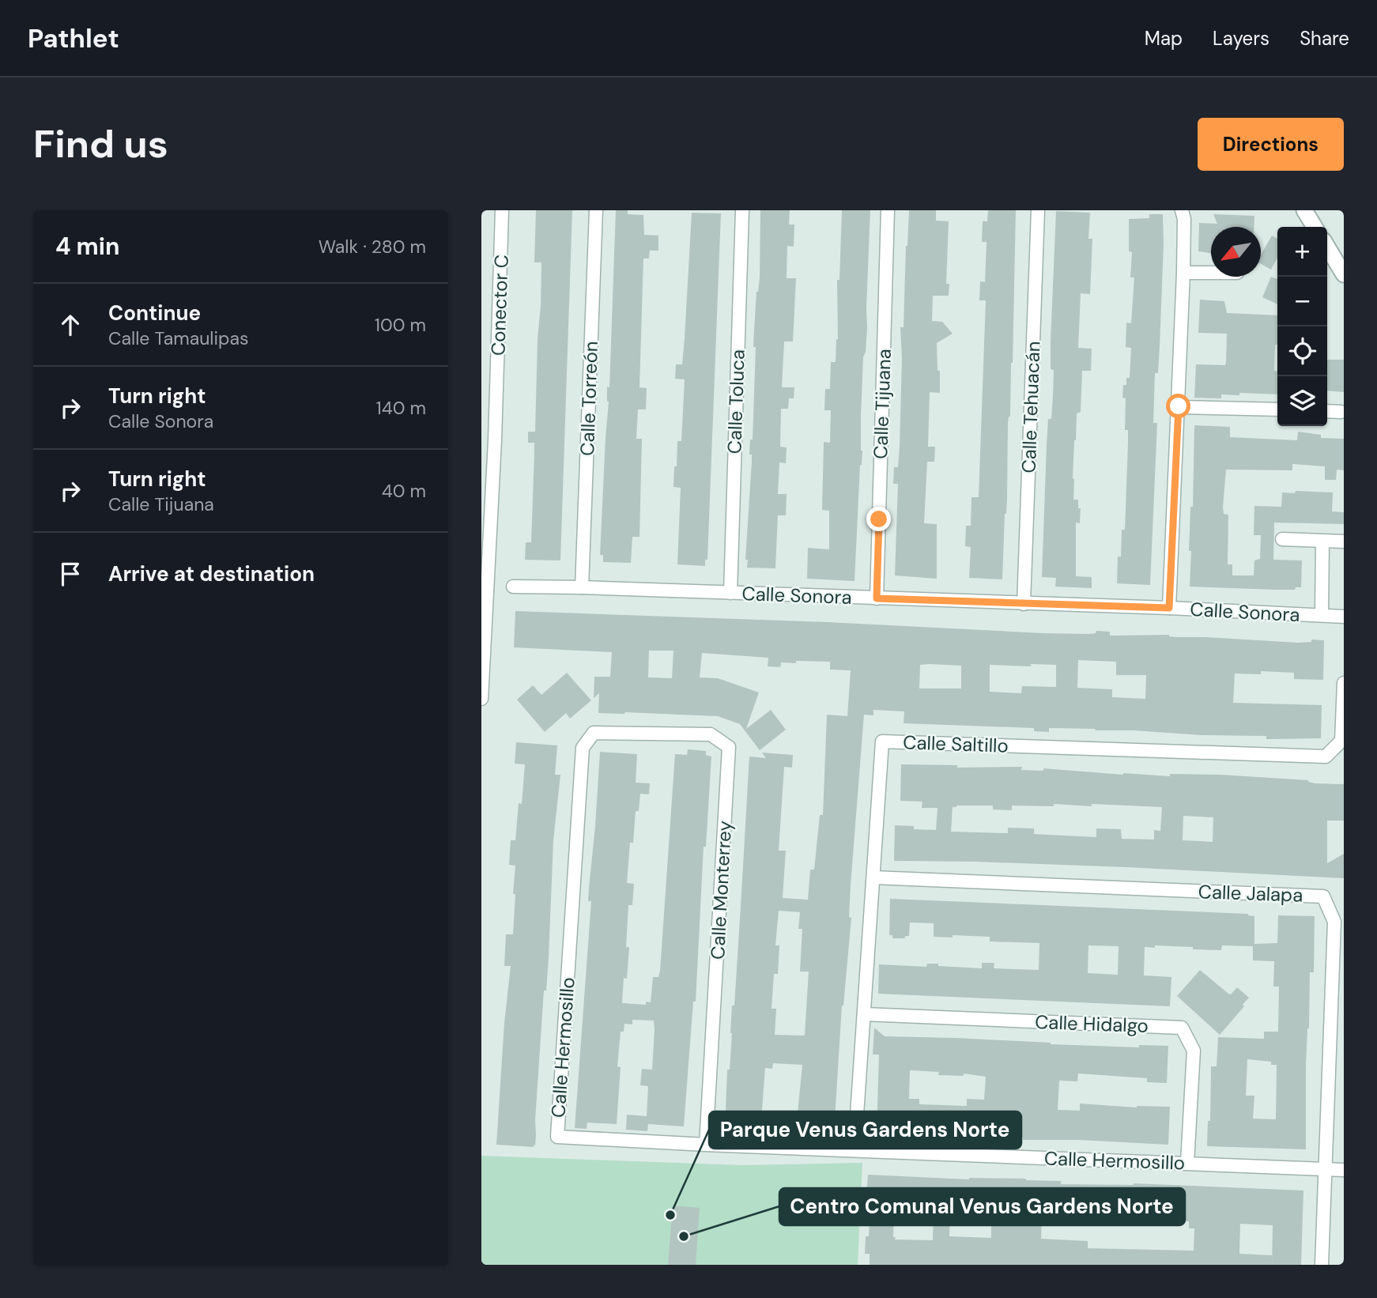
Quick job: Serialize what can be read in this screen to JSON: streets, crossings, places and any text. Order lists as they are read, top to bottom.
{
  "streets": {
    "street": [
      "Conector C",
      "Calle Torreón",
      "Calle Toluca",
      "Calle Tijuana",
      "Calle Tehuacán",
      "Calle Sonora",
      "Calle Saltillo",
      "Calle Monterrey",
      "Calle Jalapa",
      "Calle Hidalgo",
      "Calle Hermosillo"
    ]
  },
  "crossings": [
    ["Calle Torreón", "Calle Sonora"],
    ["Calle Toluca", "Calle Sonora"],
    ["Calle Tijuana", "Calle Sonora"],
    ["Calle Tehuacán", "Calle Sonora"],
    ["Calle Saltillo", "Calle Jalapa"],
    ["Calle Saltillo", "Calle Hidalgo"],
    ["Calle Saltillo", "Calle Hermosillo"],
    ["Calle Monterrey", "Calle Hermosillo"],
    ["Calle Jalapa", "Calle Hermosillo"],
    ["Calle Hidalgo", "Calle Hermosillo"]
  ],
  "places": ["Parque Venus Gardens Norte", "Centro Comunal Venus Gardens Norte"],
  "north": "bottom left",
  "page": {
    "header": "Pathlet",
    "nav": ["Map", "Layers", "Share"],
    "buttons": "Directions",
    "title": "Find us",
    "heading": ["4 min", "Walk · 280 m"],
    "map_buttons": ["+", "−"],
    "list": [
      ["Continue", "Calle Tamaulipas", "100 m"],
      ["Turn right", "Calle Sonora", "140 m"],
      ["Turn right", "Calle Tijuana", "40 m"],
      "Arrive at destination"
    ]
  }
}
